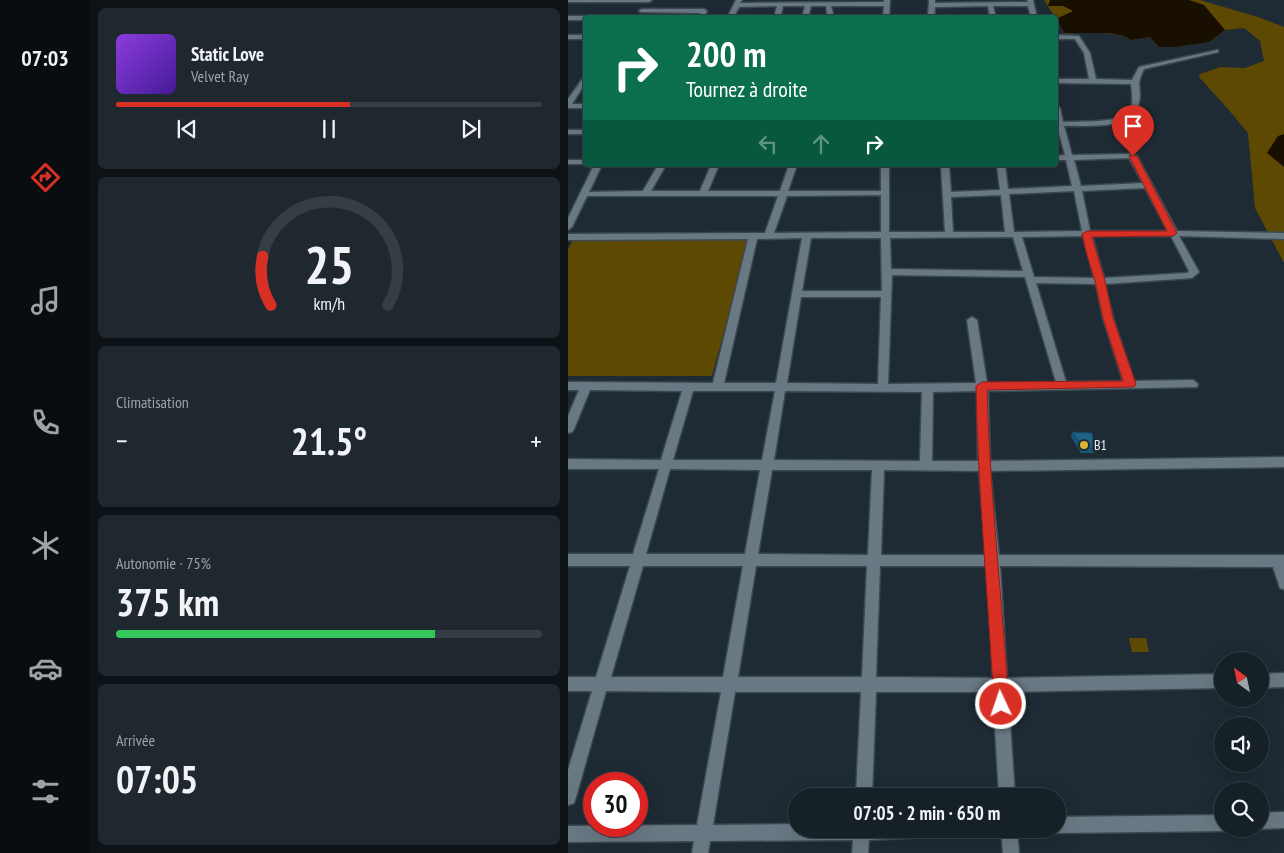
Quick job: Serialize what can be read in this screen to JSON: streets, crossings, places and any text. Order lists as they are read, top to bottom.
{
  "places": ["B1"],
  "north": "top left",
  "page": {
    "tabs": "07:03",
    "turn": ["200 m", "Tournez à droite"],
    "song": ["Static Love", "Velvet Ray"],
    "tile": [
      "Climatisation",
      ["Autonomie · 75%", "375 km"],
      ["Arrivée", "07:05"]
    ],
    "heat": ["−", "21.5°", "+"],
    "limit": "30",
    "trip": "07:05 · 2 min · 650 m",
    "gauge": ["25", "km/h"]
  }
}
